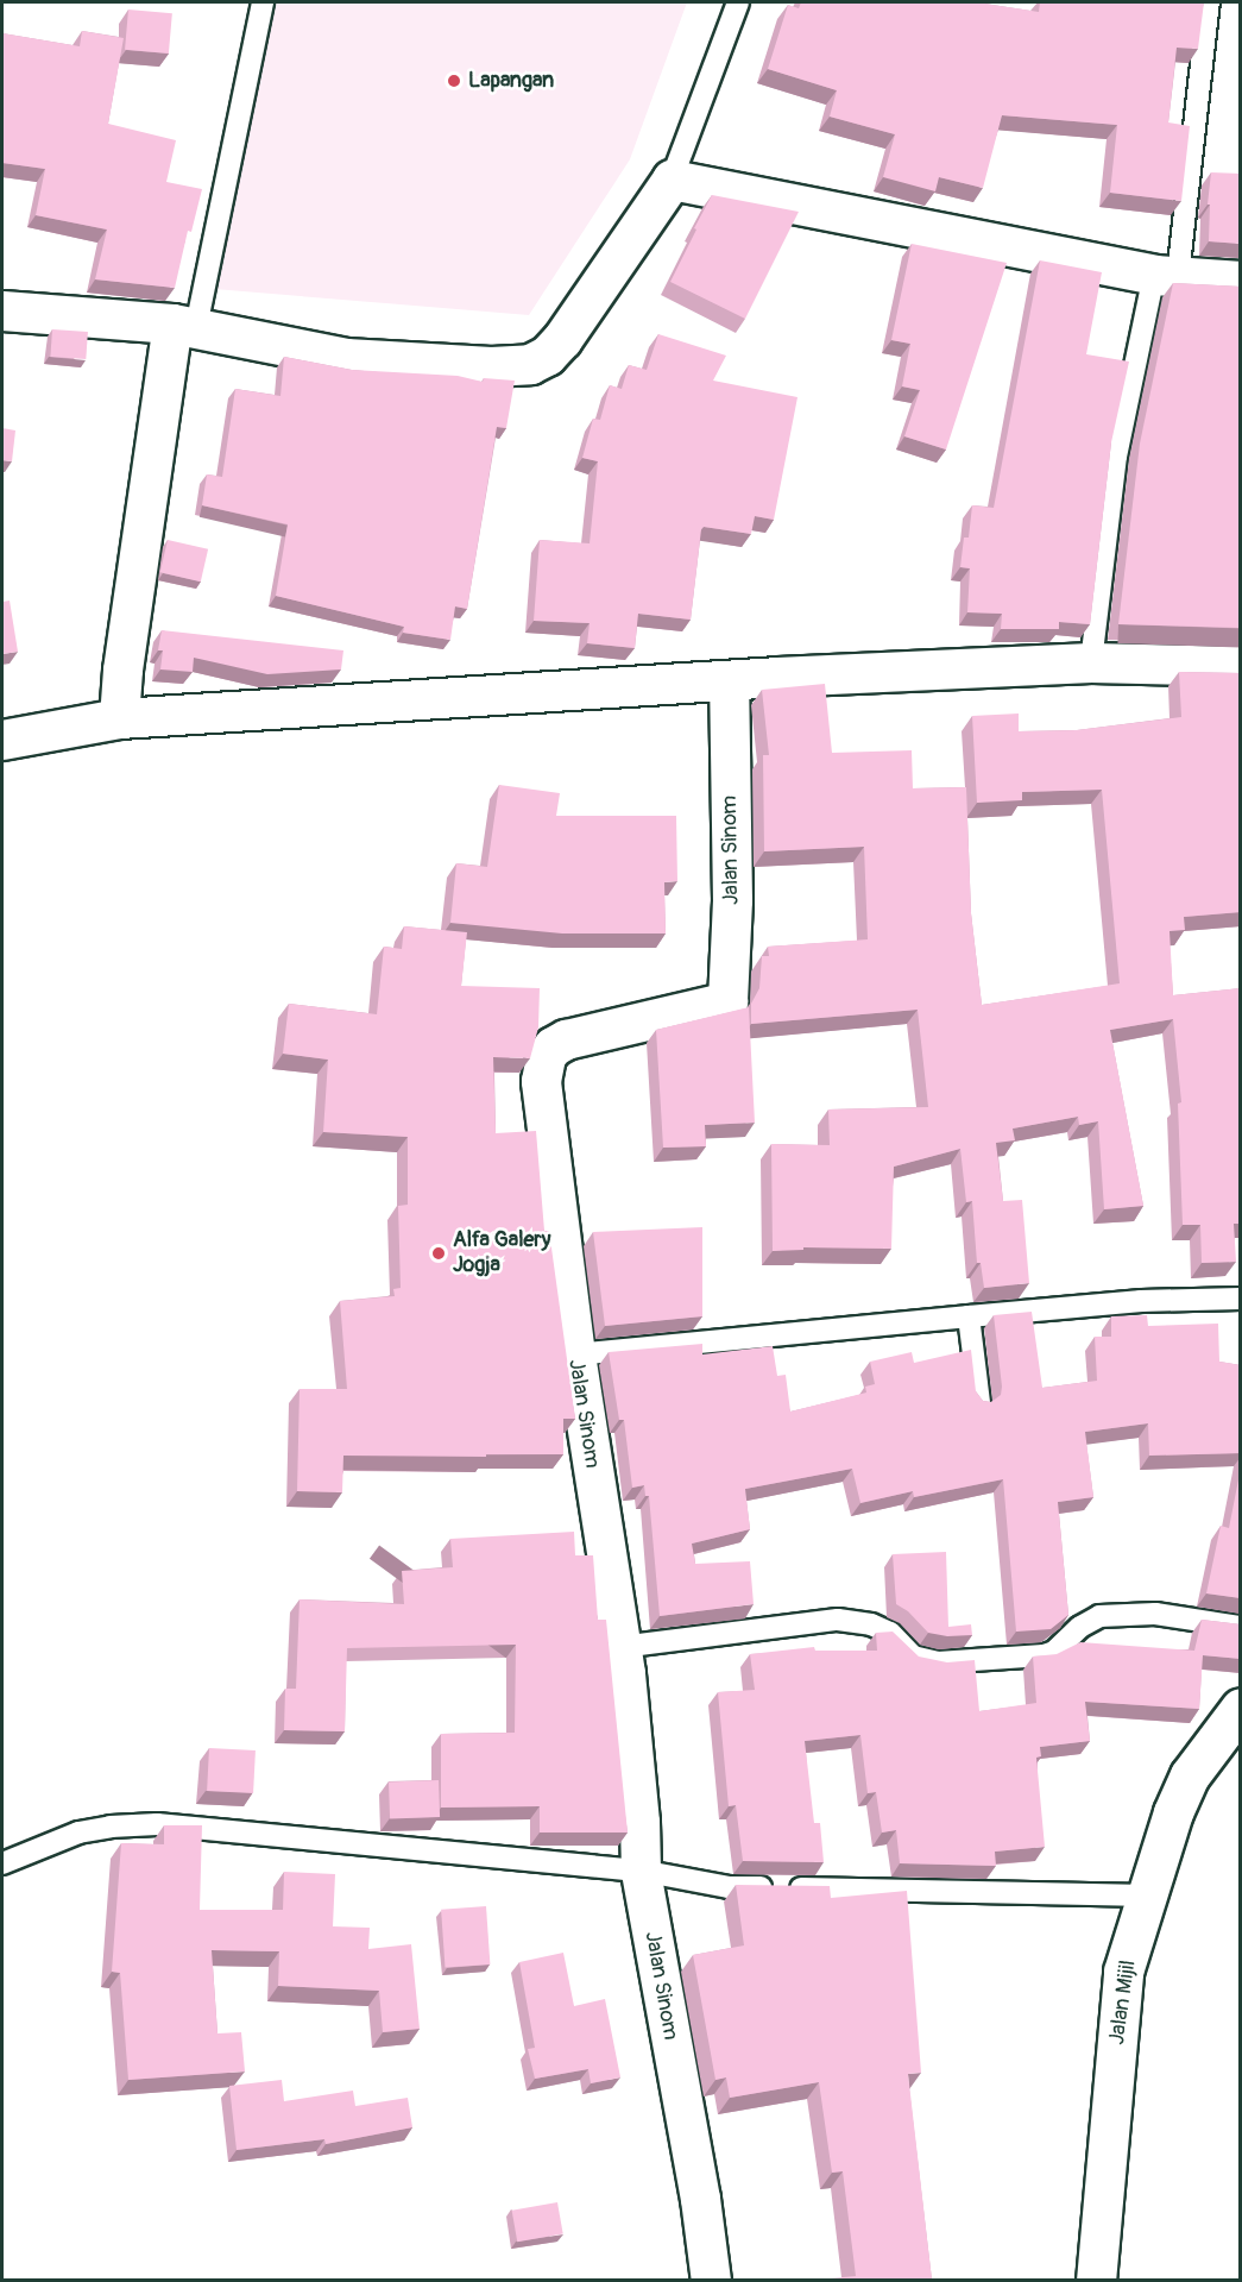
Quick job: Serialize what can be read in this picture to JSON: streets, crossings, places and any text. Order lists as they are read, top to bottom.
{
  "streets": {
    "street": ["Jalan Sinom", "Jalan Mijil"]
  },
  "places": ["Lapangan", "Alfa Galery Jogja"]
}
